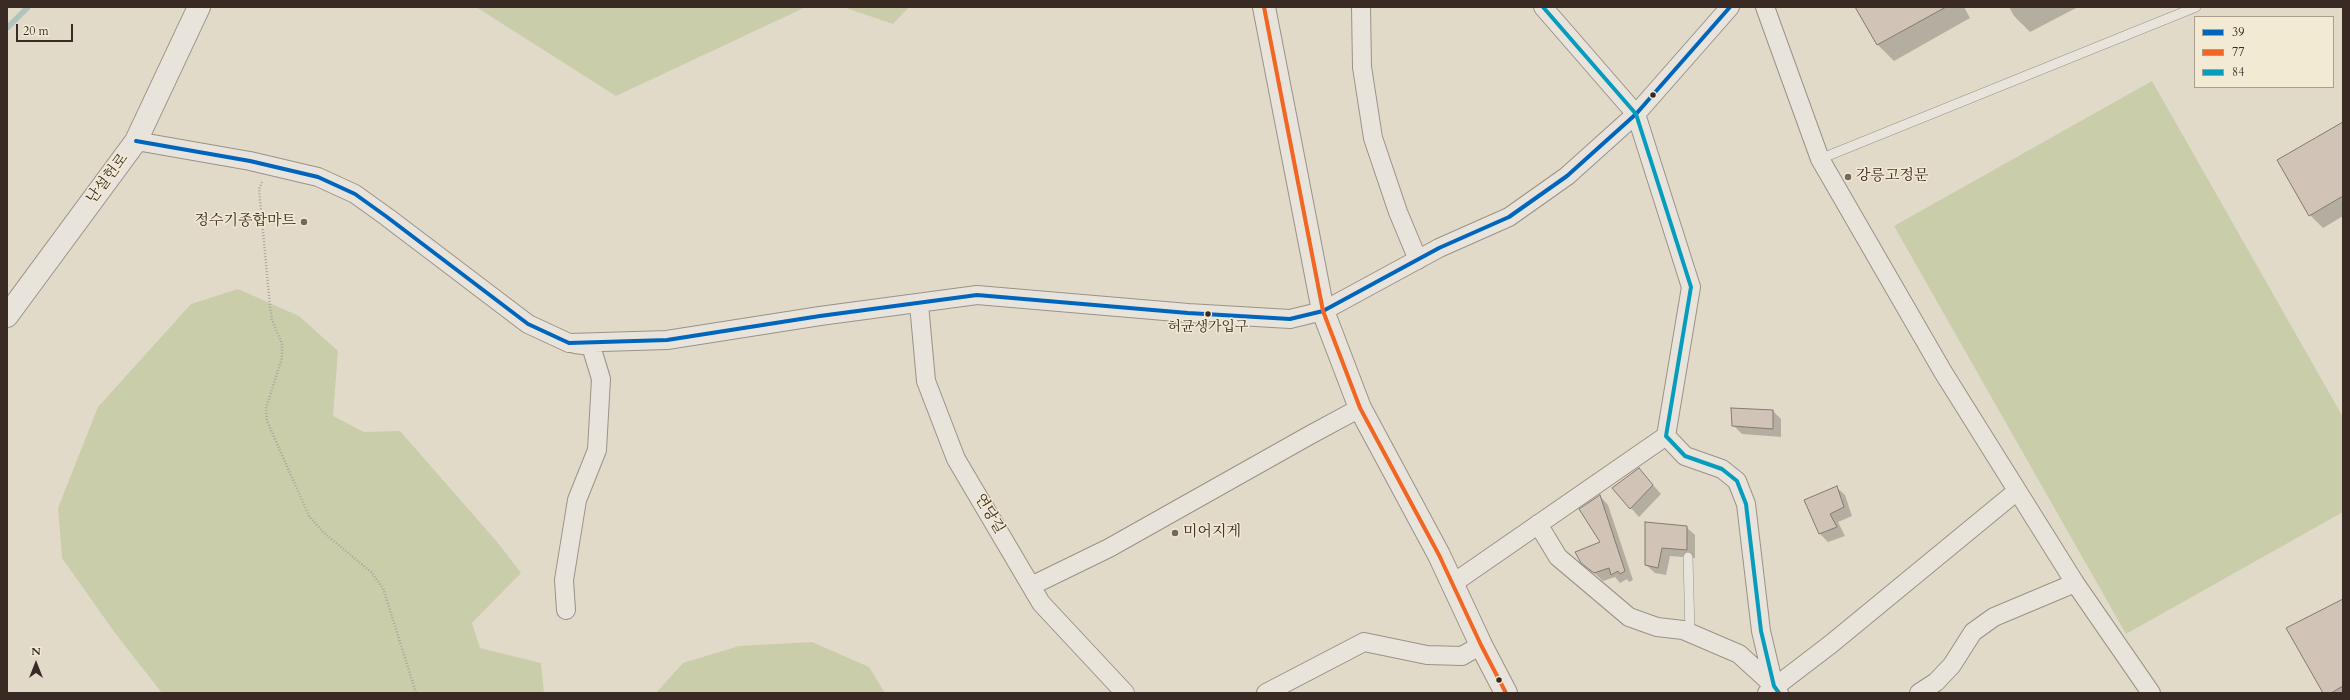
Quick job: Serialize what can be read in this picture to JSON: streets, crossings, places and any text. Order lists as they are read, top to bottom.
{
  "streets": {
    "street": ["난설헌로", "연당길"]
  },
  "places": [
    "강릉고정문",
    "정수기종합마트",
    "허균생가입구",
    "미어지게"
  ],
  "lines": ["transit line 39", "transit line 77", "transit line 84"],
  "legend": ["39", "77", "84"],
  "scale_bar": "20 m",
  "north": "top"
}
